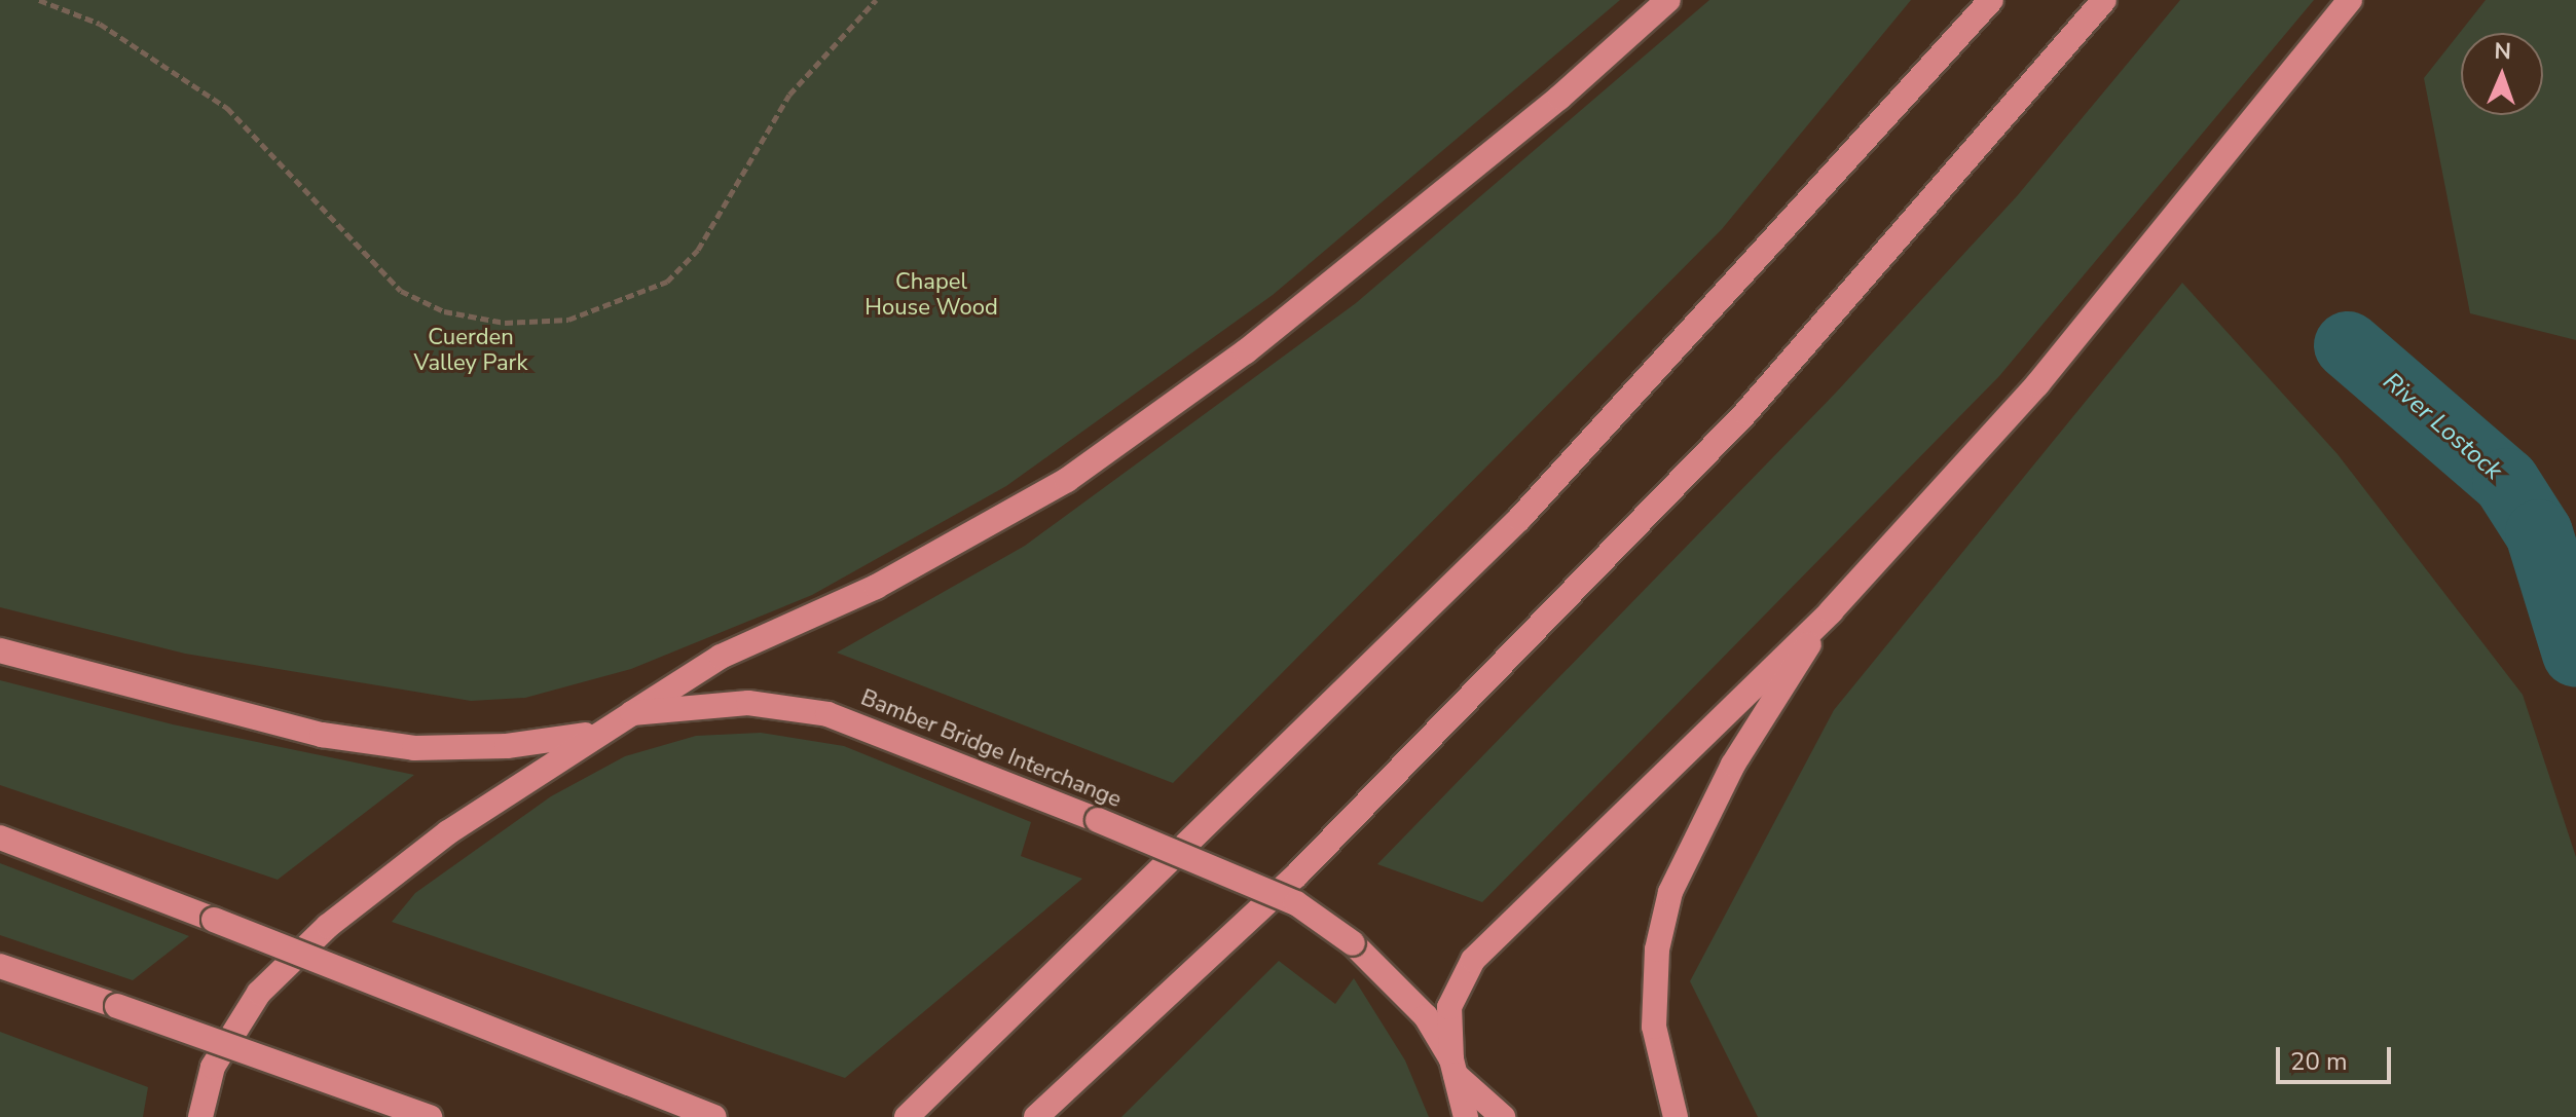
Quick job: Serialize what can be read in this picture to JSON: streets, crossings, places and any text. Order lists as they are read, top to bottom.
{
  "streets": {
    "highway": ["Bamber Bridge Interchange"]
  },
  "water": ["River Lostock"],
  "parks": ["Chapel House Wood", "Cuerden Valley Park"],
  "scale_bar": "20 m",
  "north": "top"
}
